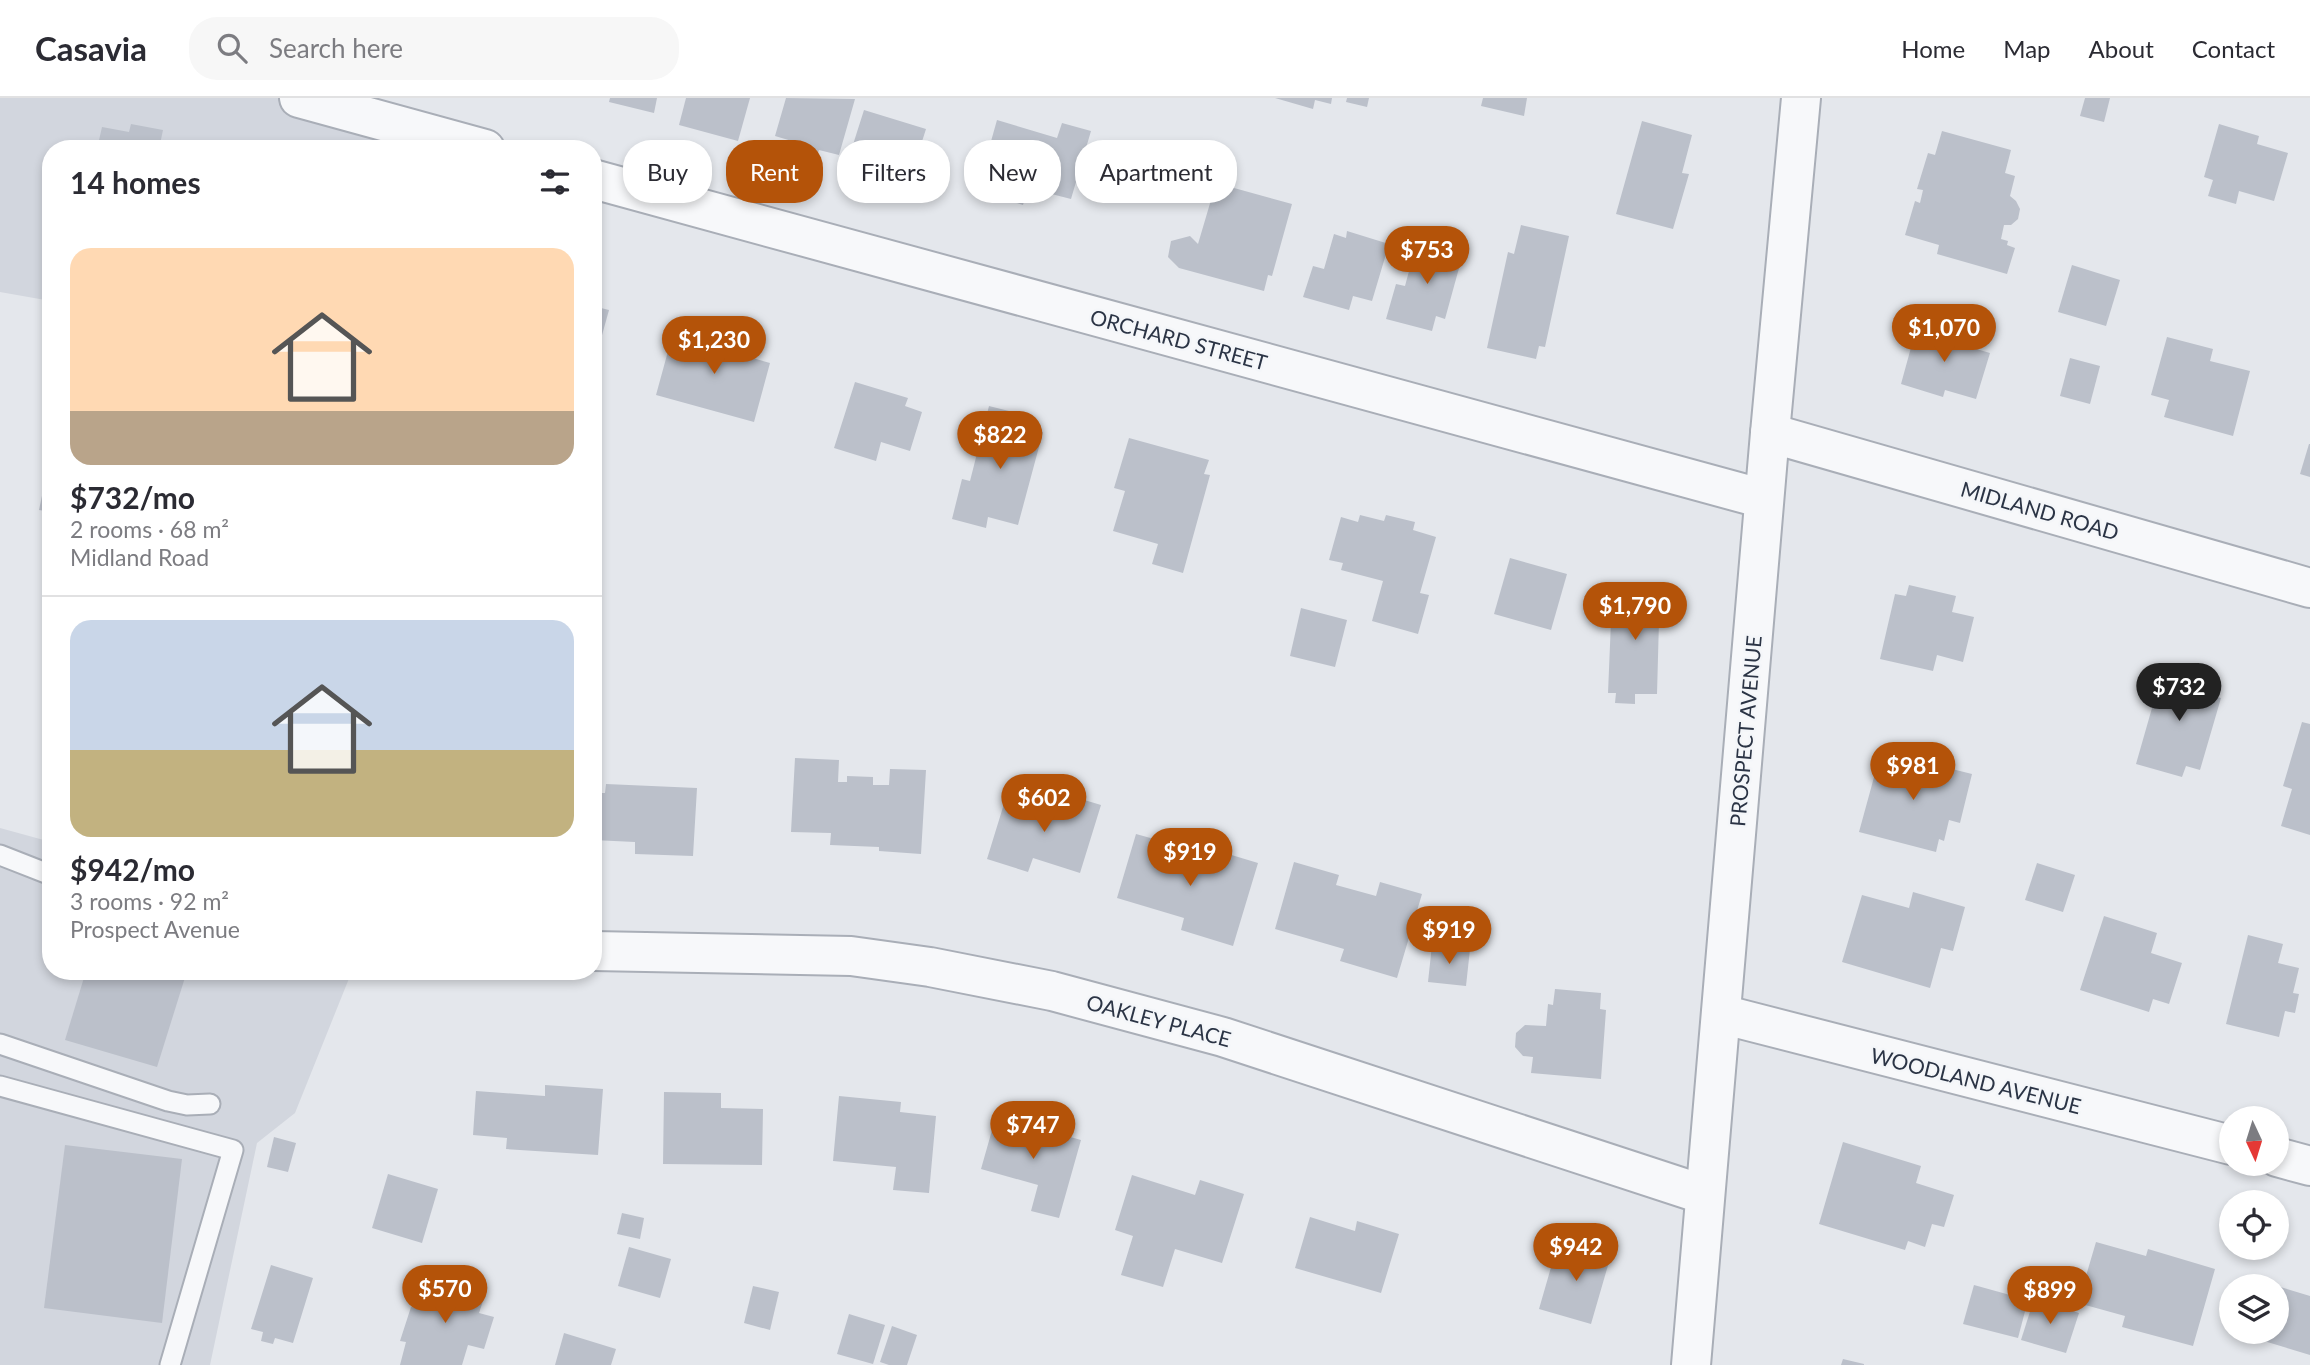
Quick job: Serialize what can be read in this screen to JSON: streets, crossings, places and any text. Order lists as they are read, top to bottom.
{
  "streets": {
    "street": [
      "ORCHARD STREET",
      "MIDLAND ROAD",
      "PROSPECT AVENUE",
      "OAKLEY PLACE",
      "WOODLAND AVENUE"
    ]
  },
  "crossings": [
    ["ORCHARD STREET", "PROSPECT AVENUE"],
    ["MIDLAND ROAD", "PROSPECT AVENUE"],
    ["PROSPECT AVENUE", "OAKLEY PLACE"],
    ["PROSPECT AVENUE", "WOODLAND AVENUE"]
  ],
  "north": "bottom",
  "page": {
    "header": "Casavia",
    "search": "Search here",
    "nav": [
      "Home",
      "Map",
      "About",
      "Contact"
    ],
    "chip": [
      "Buy",
      "Rent",
      "Filters",
      "New",
      "Apartment"
    ],
    "heading": "14 homes",
    "list": [
      {
        "name": "$732/mo",
        "note": "2 rooms · 68 m² · Midland Road"
      },
      {
        "name": "$942/mo",
        "note": "3 rooms · 92 m² · Prospect Avenue"
      }
    ],
    "price": [
      "$753",
      "$1,070",
      "$1,230",
      "$822",
      "$1,790",
      "$732",
      "$981",
      "$602",
      "$919",
      "$919",
      "$747",
      "$942",
      "$570",
      "$899"
    ]
  }
}
